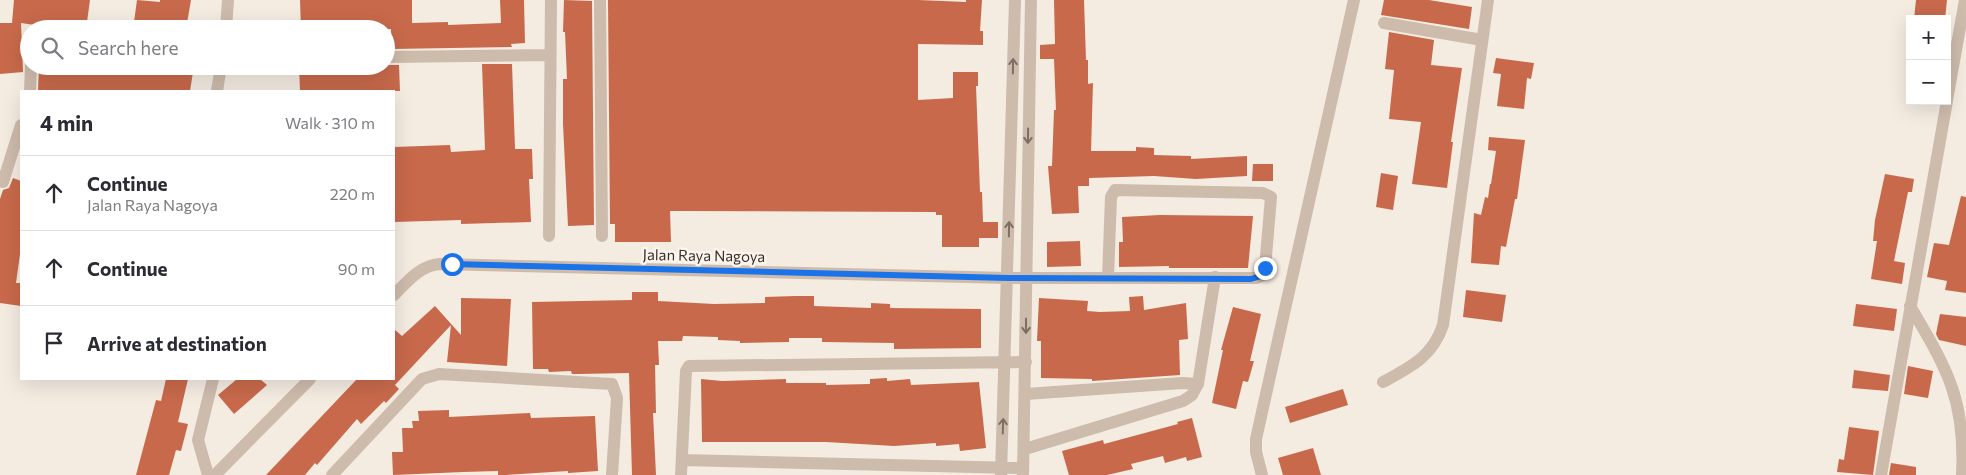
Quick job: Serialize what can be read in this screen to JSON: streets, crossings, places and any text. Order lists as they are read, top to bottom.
{
  "streets": {
    "street": ["Jalan Raya Nagoya"]
  },
  "page": {
    "map_buttons": ["+", "−"],
    "search": "Search here",
    "heading": ["4 min", "Walk · 310 m"],
    "list": [
      ["Continue", "Jalan Raya Nagoya", "220 m"],
      ["Continue", "90 m"],
      "Arrive at destination"
    ]
  }
}
